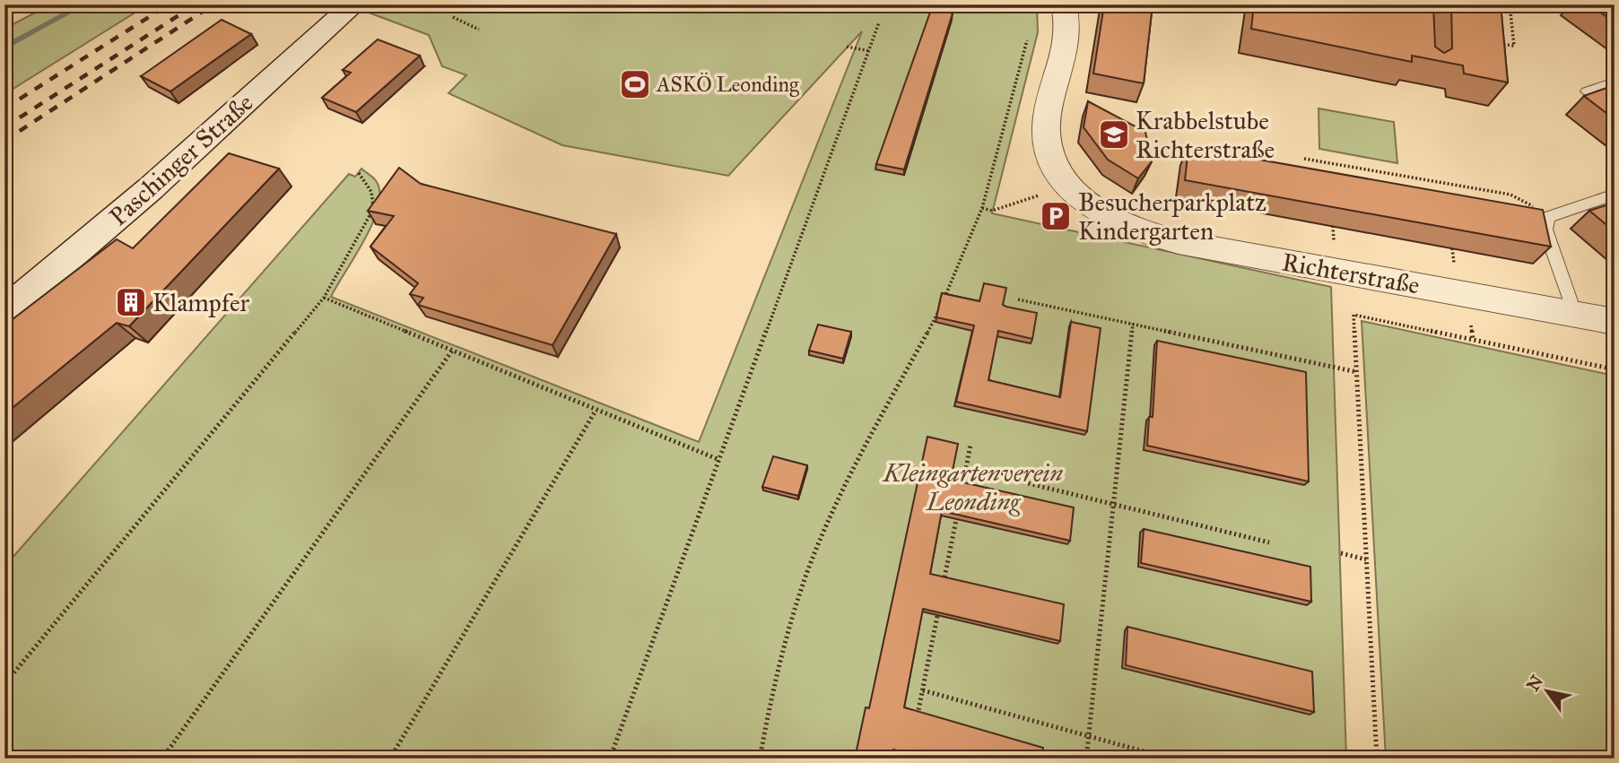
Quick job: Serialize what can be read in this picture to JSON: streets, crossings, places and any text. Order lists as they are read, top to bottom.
{
  "streets": {
    "street": ["Paschinger Straße", "Richterstraße"]
  },
  "parks": ["Kleingartenverein Leonding"],
  "places": {
    "sports": ["ASKÖ Leonding"],
    "school or university": ["Krabbelstube Richterstraße"],
    "parking": ["Besucherparkplatz Kindergarten"],
    "building": ["Klampfer"]
  },
  "north": "top left"
}
